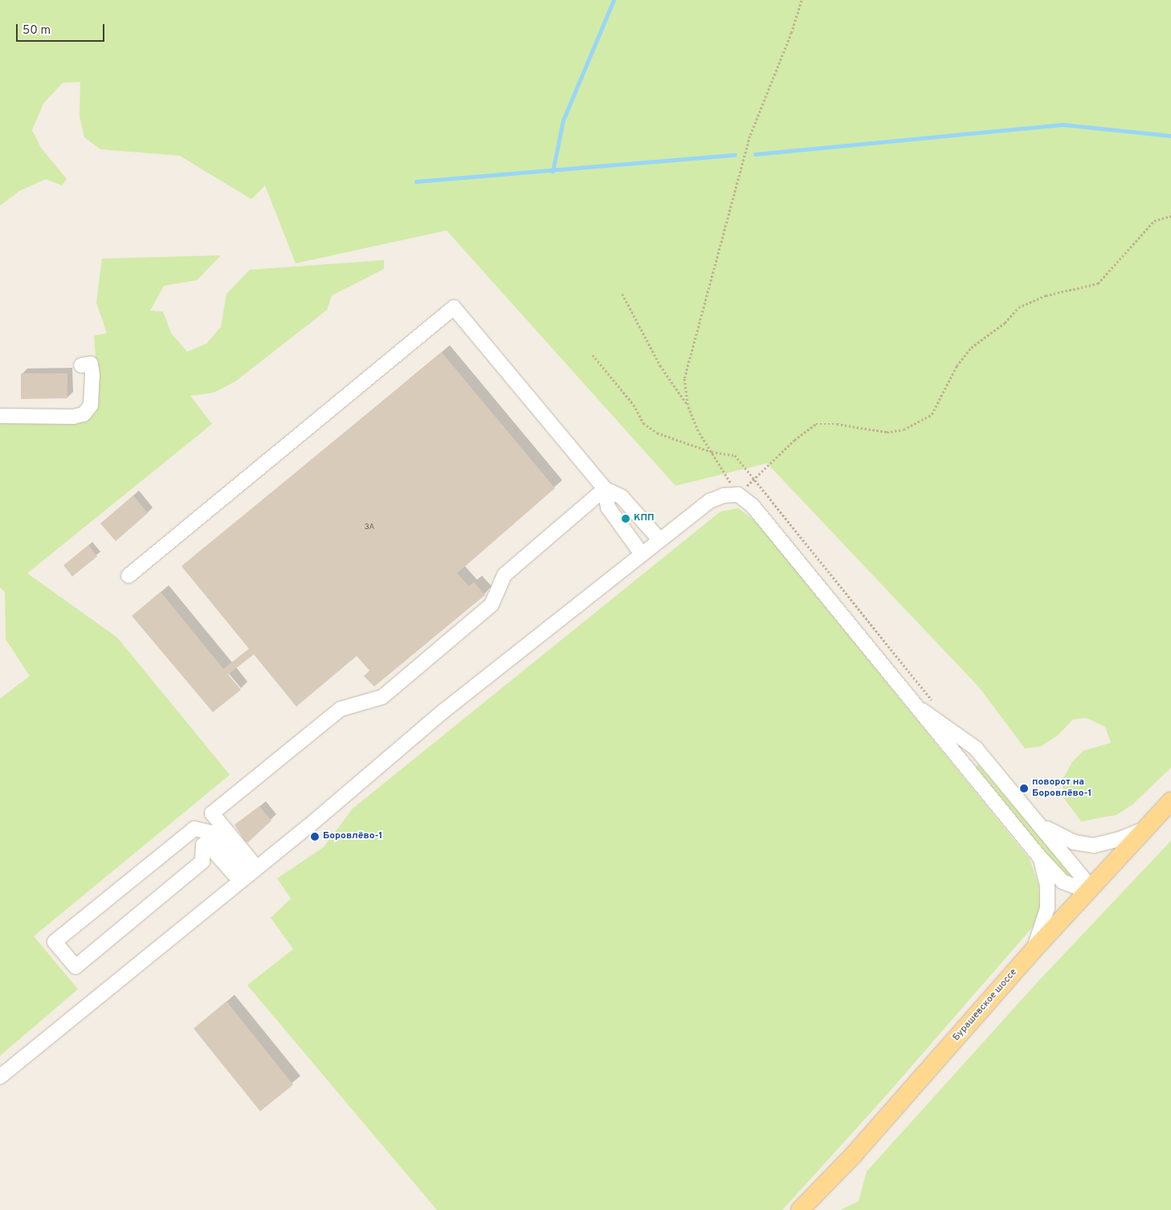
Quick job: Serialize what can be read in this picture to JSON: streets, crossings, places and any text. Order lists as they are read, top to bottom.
{
  "streets": {
    "main road": ["Бурашевское шоссе"]
  },
  "places": ["КПП", "поворот на Боровлёво-1", "Боровлёво-1"],
  "house_numbers": ["3А"],
  "scale_bar": "50 m"
}
